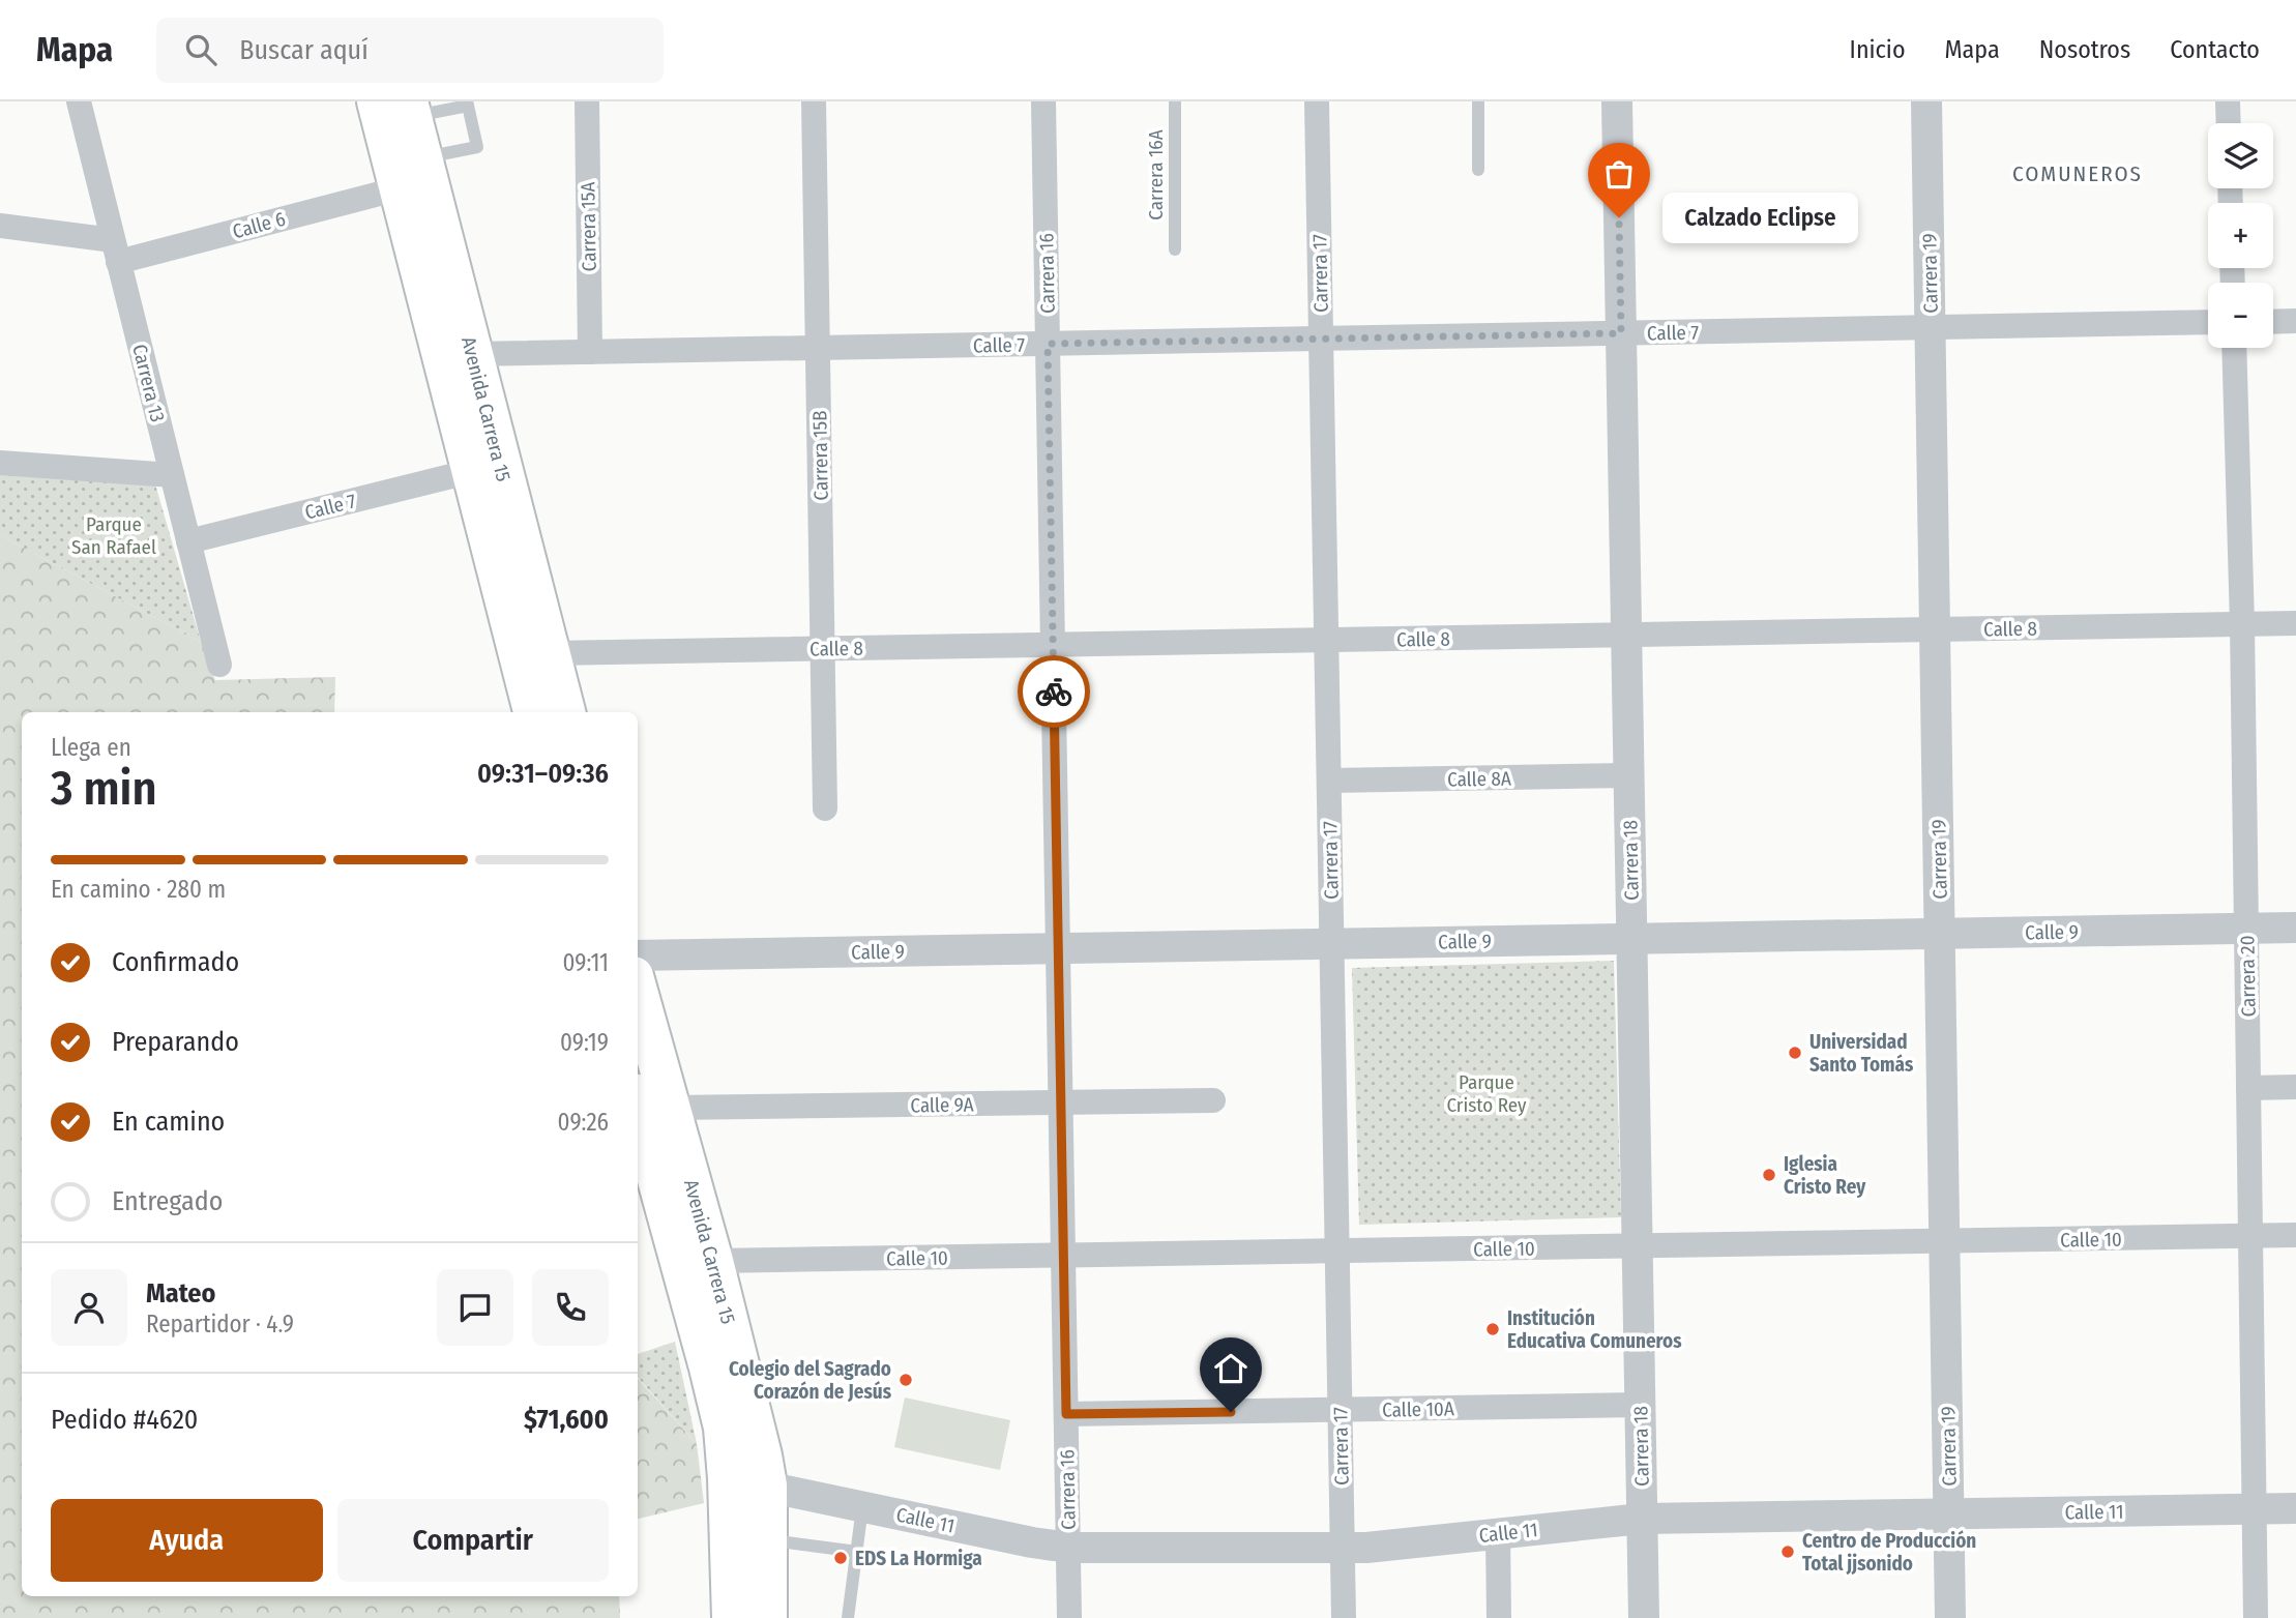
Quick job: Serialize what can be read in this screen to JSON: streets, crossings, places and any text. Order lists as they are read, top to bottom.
{
  "streets": {
    "main road": ["Avenida Carrera 15"],
    "street": [
      "Calle 6",
      "Carrera 15A",
      "Carrera 16",
      "Carrera 17",
      "Carrera 19",
      "Calle 7",
      "Carrera 13",
      "Carrera 15B",
      "Calle 8",
      "Calle 8A",
      "Carrera 18",
      "Calle 9",
      "Carrera 20",
      "Calle 9A",
      "Calle 10",
      "Calle 10A",
      "Calle 11"
    ],
    "lane": ["Carrera 16A"]
  },
  "crossings": [
    ["Calle 6", "Carrera 13"],
    ["Calle 6", "Avenida Carrera 15"],
    ["Carrera 15A", "Calle 7"],
    ["Carrera 16", "Calle 7"],
    ["Carrera 16", "Calle 8"],
    ["Carrera 16", "Calle 9"],
    ["Carrera 16", "Calle 9A"],
    ["Carrera 16", "Calle 10"],
    ["Carrera 16", "Calle 10A"],
    ["Carrera 16", "Calle 11"],
    ["Carrera 17", "Calle 7"],
    ["Carrera 17", "Calle 8"],
    ["Carrera 17", "Calle 8A"],
    ["Carrera 17", "Calle 9"],
    ["Carrera 17", "Calle 10"],
    ["Carrera 17", "Calle 10A"],
    ["Carrera 17", "Calle 11"],
    ["Carrera 19", "Calle 7"],
    ["Carrera 19", "Calle 8"],
    ["Carrera 19", "Calle 9"],
    ["Carrera 19", "Calle 10"],
    ["Carrera 19", "Calle 11"],
    ["Calle 7", "Carrera 13"],
    ["Calle 7", "Avenida Carrera 15"],
    ["Calle 7", "Carrera 15B"],
    ["Calle 7", "Carrera 18"],
    ["Avenida Carrera 15", "Calle 8"],
    ["Avenida Carrera 15", "Calle 9A"],
    ["Avenida Carrera 15", "Calle 10"],
    ["Avenida Carrera 15", "Calle 11"],
    ["Carrera 15B", "Calle 8"],
    ["Calle 8", "Carrera 18"],
    ["Calle 8", "Carrera 20"],
    ["Calle 8A", "Carrera 18"],
    ["Carrera 18", "Calle 9"],
    ["Carrera 18", "Calle 10"],
    ["Carrera 18", "Calle 10A"],
    ["Carrera 18", "Calle 11"],
    ["Calle 9", "Carrera 20"],
    ["Carrera 20", "Calle 10"],
    ["Carrera 20", "Calle 11"]
  ],
  "districts": ["COMUNEROS"],
  "parks": ["Parque San Rafael", "Parque Cristo Rey"],
  "places": [
    "Calzado Eclipse",
    "Universidad Santo Tomás",
    "Iglesia Cristo Rey",
    "Institución Educativa Comuneros",
    "Colegio del Sagrado Corazón de Jesús",
    "Centro de Producción Total jjsonido",
    "EDS La Hormiga"
  ],
  "page": {
    "header": "Mapa",
    "search": "Buscar aquí",
    "nav": [
      "Inicio",
      "Mapa",
      "Nosotros",
      "Contacto"
    ],
    "map_buttons": ["+", "−"],
    "bubble": "Calzado Eclipse",
    "heading": ["3 min", "Llega en", "09:31–09:36"],
    "panel": [
      "Mateo",
      "Repartidor · 4.9",
      "Pedido #4620",
      "$71,600"
    ],
    "bar": "En camino · 280 m",
    "list": [
      ["Confirmado", "09:11"],
      ["Preparando", "09:19"],
      ["En camino", "09:26"],
      "Entregado"
    ],
    "buttons": ["Ayuda", "Compartir"]
  }
}
